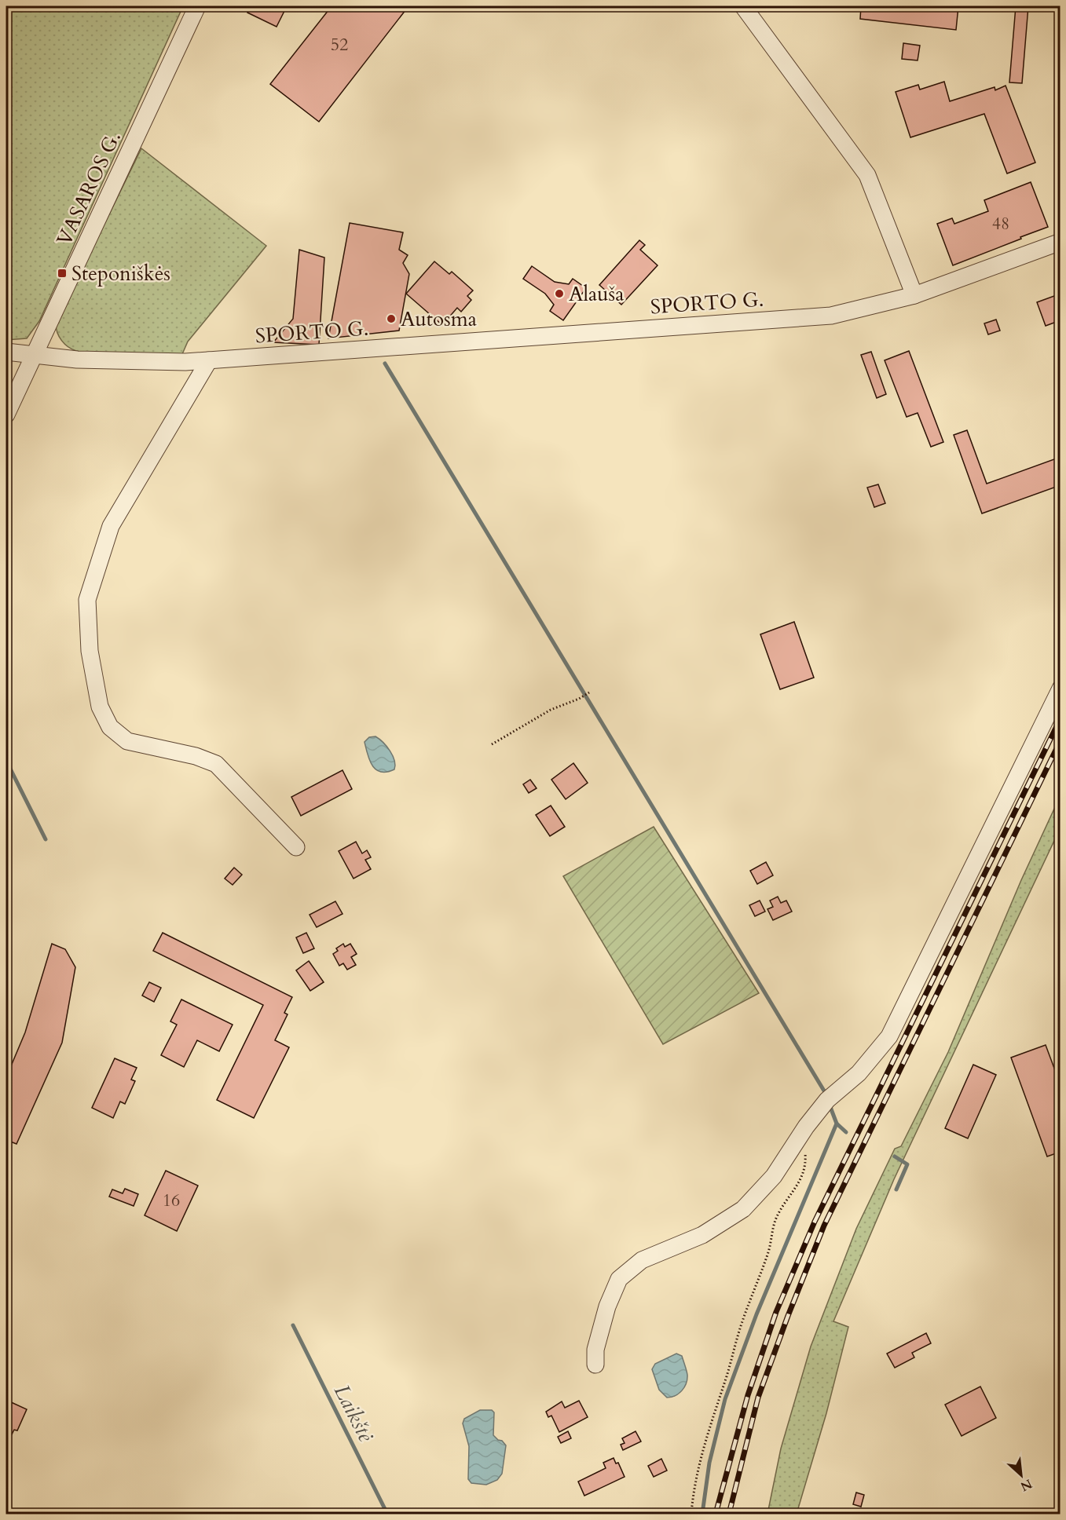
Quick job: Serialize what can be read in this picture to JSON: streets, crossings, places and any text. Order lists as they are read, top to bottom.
{
  "streets": {
    "street": ["VASAROS G.", "SPORTO G."]
  },
  "crossings": [
    ["VASAROS G.", "SPORTO G."]
  ],
  "water": ["Laikštė"],
  "places": {
    "transit": ["Steponiškės"],
    "other": ["Alauša", "Autosma"]
  },
  "house_numbers": ["52", "48", "16"],
  "north": "bottom right"
}
